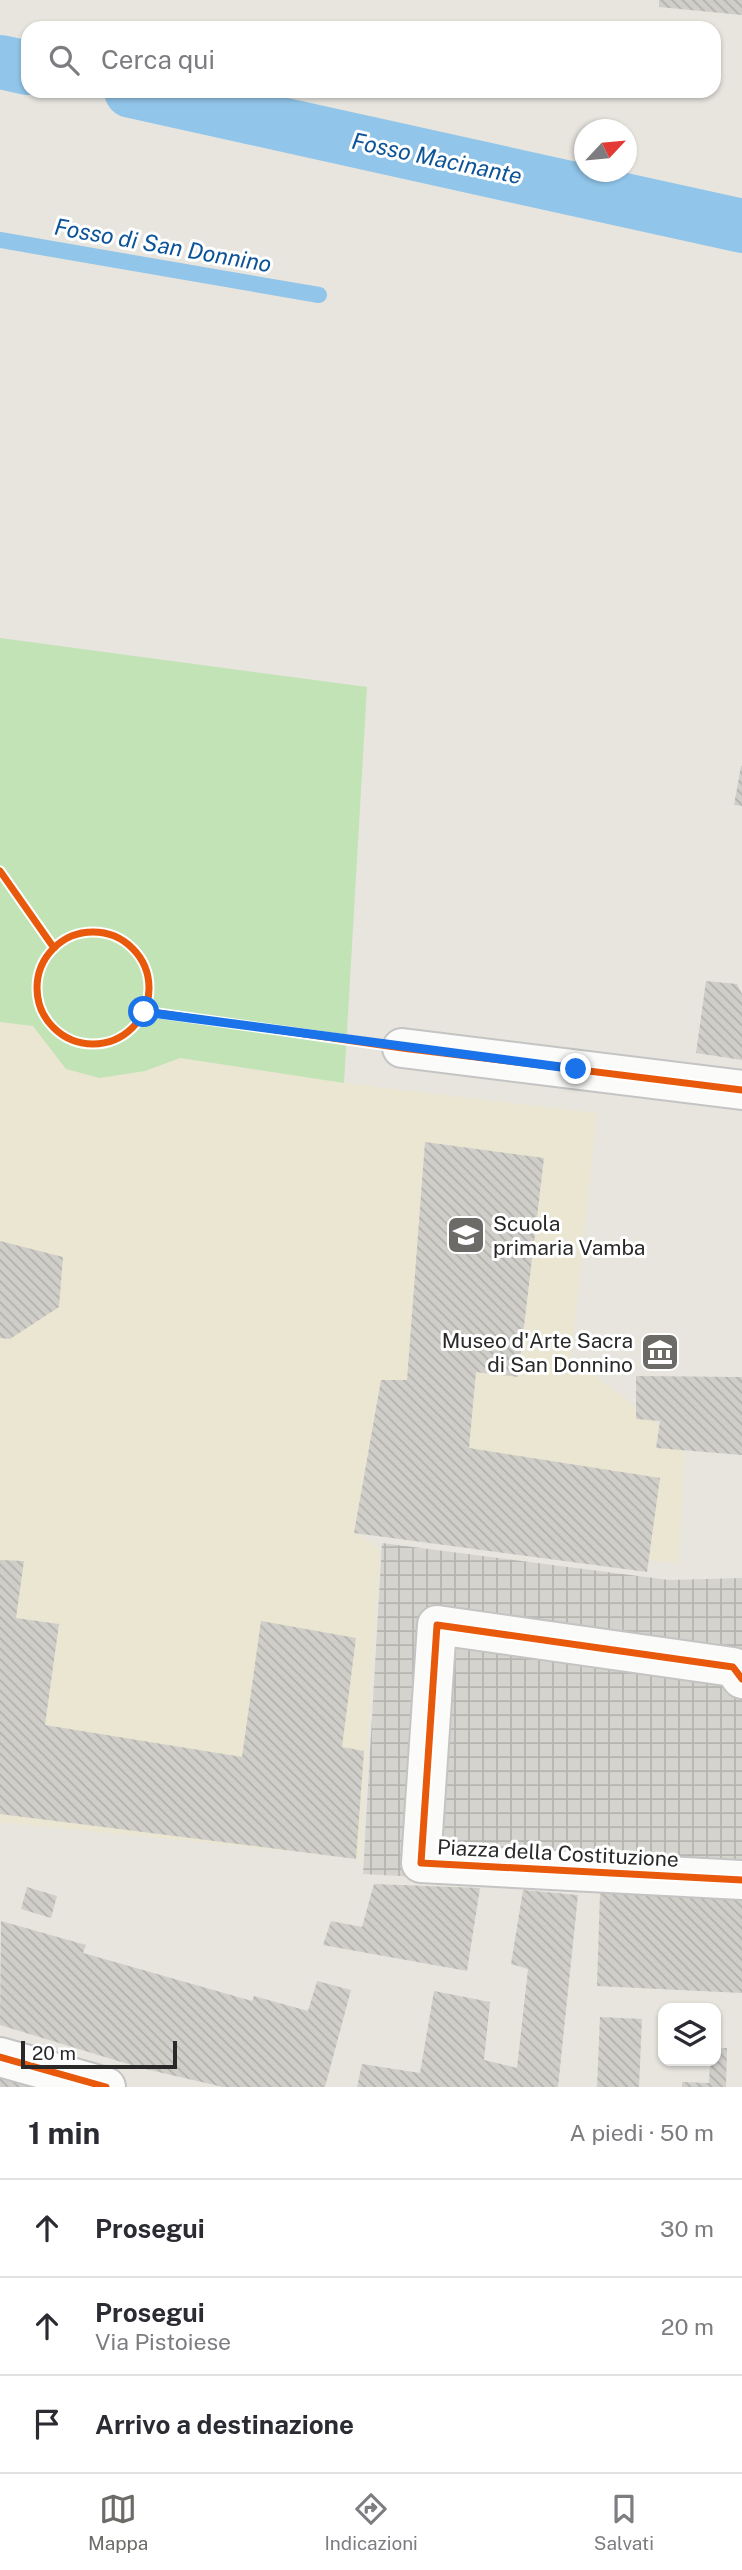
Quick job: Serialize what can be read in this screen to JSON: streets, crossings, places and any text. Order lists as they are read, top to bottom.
{
  "streets": {
    "street": ["Piazza della Costituzione"]
  },
  "water": ["Fosso Macinante", "Fosso di San Donnino"],
  "places": {
    "school or university": ["Scuola primaria Vamba"],
    "museum": ["Museo d'Arte Sacra di San Donnino"]
  },
  "scale_bar": "20 m",
  "north": "top right",
  "page": {
    "search": "Cerca qui",
    "scale": "20 m",
    "heading": ["1 min", "A piedi · 50 m"],
    "list": [
      ["Prosegui", "30 m"],
      ["Prosegui", "Via Pistoiese", "20 m"],
      "Arrivo a destinazione"
    ],
    "nav": ["Mappa", "Indicazioni", "Salvati"]
  }
}
